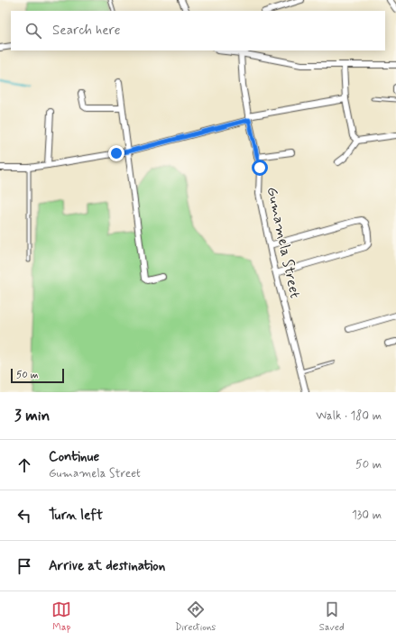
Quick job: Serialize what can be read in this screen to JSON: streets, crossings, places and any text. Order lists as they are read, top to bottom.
{
  "streets": {
    "street": ["Gumamela Street"]
  },
  "scale_bar": "50 m",
  "page": {
    "search": "Search here",
    "scale": "50 m",
    "heading": ["3 min", "Walk · 180 m"],
    "list": [
      ["Continue", "Gumamela Street", "50 m"],
      ["Turn left", "130 m"],
      "Arrive at destination"
    ],
    "nav": ["Map", "Directions", "Saved"]
  }
}
